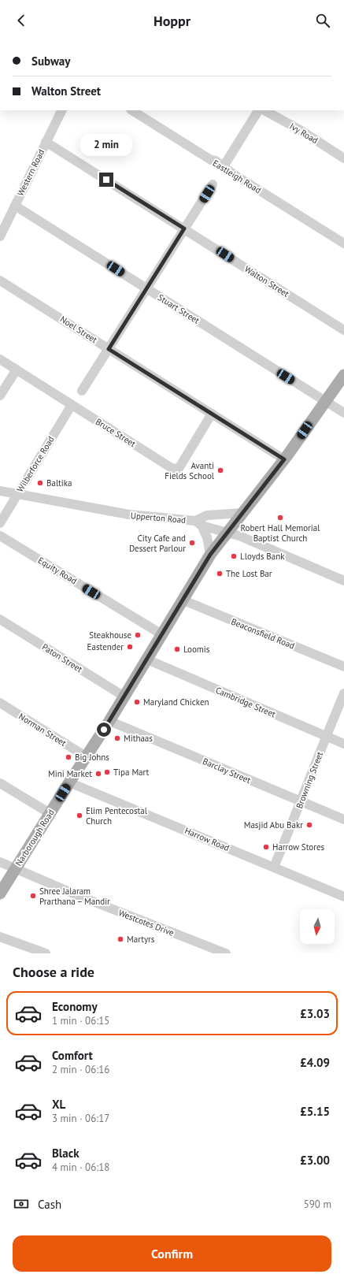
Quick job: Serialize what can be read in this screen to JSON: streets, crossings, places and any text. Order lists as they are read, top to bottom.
{
  "streets": {
    "main road": ["Narborough Road"],
    "street": [
      "Ivy Road",
      "Western Road",
      "Eastleigh Road",
      "Walton Street",
      "Stuart Street",
      "Noel Street",
      "Bruce Street",
      "Wilberforce Road",
      "Upperton Road",
      "Equity Road",
      "Beaconsfield Road",
      "Paton Street",
      "Cambridge Street",
      "Norman Street",
      "Barclay Street",
      "Browning Street",
      "Harrow Road",
      "Westcotes Drive"
    ]
  },
  "crossings": [
    ["Western Road", "Walton Street"],
    ["Western Road", "Stuart Street"],
    ["Stuart Street", "Narborough Road"],
    ["Noel Street", "Bruce Street"],
    ["Noel Street", "Narborough Road"],
    ["Bruce Street", "Wilberforce Road"],
    ["Wilberforce Road", "Upperton Road"],
    ["Upperton Road", "Narborough Road"],
    ["Equity Road", "Narborough Road"],
    ["Beaconsfield Road", "Narborough Road"],
    ["Paton Street", "Narborough Road"],
    ["Cambridge Street", "Browning Street"],
    ["Cambridge Street", "Narborough Road"],
    ["Norman Street", "Narborough Road"],
    ["Barclay Street", "Browning Street"],
    ["Barclay Street", "Narborough Road"],
    ["Browning Street", "Harrow Road"],
    ["Narborough Road", "Harrow Road"],
    ["Narborough Road", "Westcotes Drive"]
  ],
  "places": [
    "Avanti Fields School",
    "Baltika",
    "Robert Hall Memorial Baptist Church",
    "City Cafe and Dessert Parlour",
    "Lloyds Bank",
    "The Lost Bar",
    "Steakhouse",
    "Eastender",
    "Loomis",
    "Maryland Chicken",
    "Mithaas",
    "Big Johns",
    "Tipa Mart",
    "Mini Market",
    "Elim Pentecostal Church",
    "Masjid Abu Bakr",
    "Harrow Stores",
    "Shree Jalaram Prarthana – Mandir",
    "Martyrs"
  ],
  "north": "bottom",
  "page": {
    "header": "Hoppr",
    "banner": ["Subway", "Walton Street"],
    "bubble": "2 min",
    "heading": "Choose a ride",
    "list": [
      {
        "name": "Economy",
        "note": "1 min · 06:15",
        "value": "£3.03"
      },
      {
        "name": "Comfort",
        "note": "2 min · 06:16",
        "value": "£4.09"
      },
      {
        "name": "XL",
        "note": "3 min · 06:17",
        "value": "£5.15"
      },
      {
        "name": "Black",
        "note": "4 min · 06:18",
        "value": "£3.00"
      }
    ],
    "pay": ["Cash", "590 m"],
    "buttons": "Confirm"
  }
}
